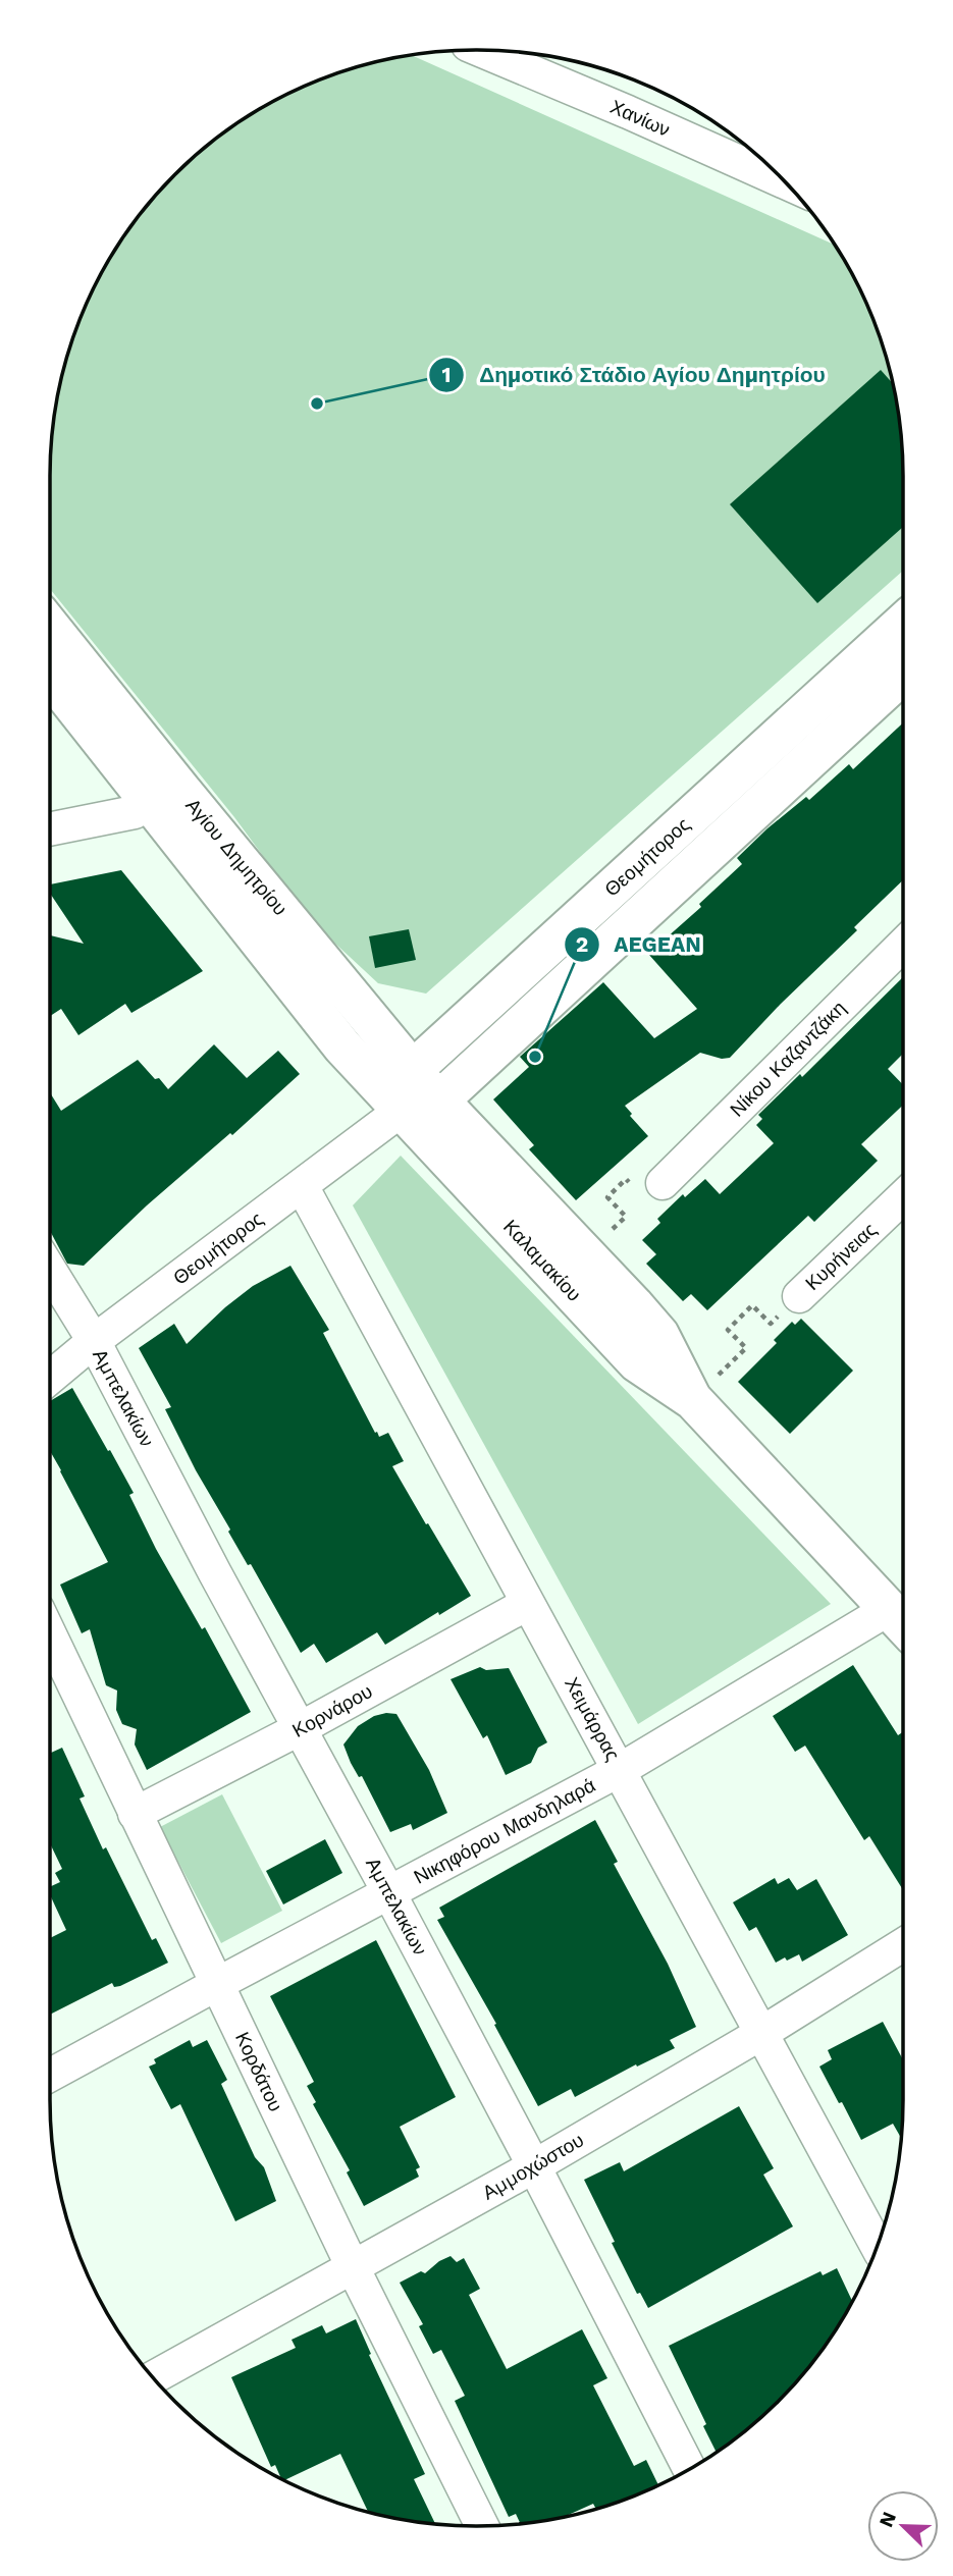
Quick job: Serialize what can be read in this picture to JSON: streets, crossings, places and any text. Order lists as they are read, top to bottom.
{
  "streets": {
    "main road": ["Αγίου Δημητρίου", "Θεομήτορος", "Καλαμακίου"],
    "street": [
      "Χανίων",
      "Νίκου Καζαντζάκη",
      "Κυρήνειας",
      "Αμπελακίων",
      "Κορνάρου",
      "Χειμάρρας",
      "Νικηφόρου Μανδηλαρά",
      "Κορδάτου",
      "Αμμοχώστου"
    ]
  },
  "crossings": [
    ["Αγίου Δημητρίου", "Θεομήτορος"],
    ["Αγίου Δημητρίου", "Καλαμακίου"],
    ["Θεομήτορος", "Καλαμακίου"],
    ["Θεομήτορος", "Αμπελακίων"],
    ["Θεομήτορος", "Χειμάρρας"],
    ["Καλαμακίου", "Νικηφόρου Μανδηλαρά"],
    ["Αμπελακίων", "Κορνάρου"],
    ["Αμπελακίων", "Νικηφόρου Μανδηλαρά"],
    ["Αμπελακίων", "Αμμοχώστου"],
    ["Κορνάρου", "Χειμάρρας"],
    ["Κορνάρου", "Κορδάτου"],
    ["Χειμάρρας", "Νικηφόρου Μανδηλαρά"],
    ["Χειμάρρας", "Αμμοχώστου"],
    ["Νικηφόρου Μανδηλαρά", "Κορδάτου"],
    ["Κορδάτου", "Αμμοχώστου"]
  ],
  "places": ["Δημοτικό Στάδιο Αγίου Δημητρίου", "AEGEAN"],
  "north": "top left"
}
